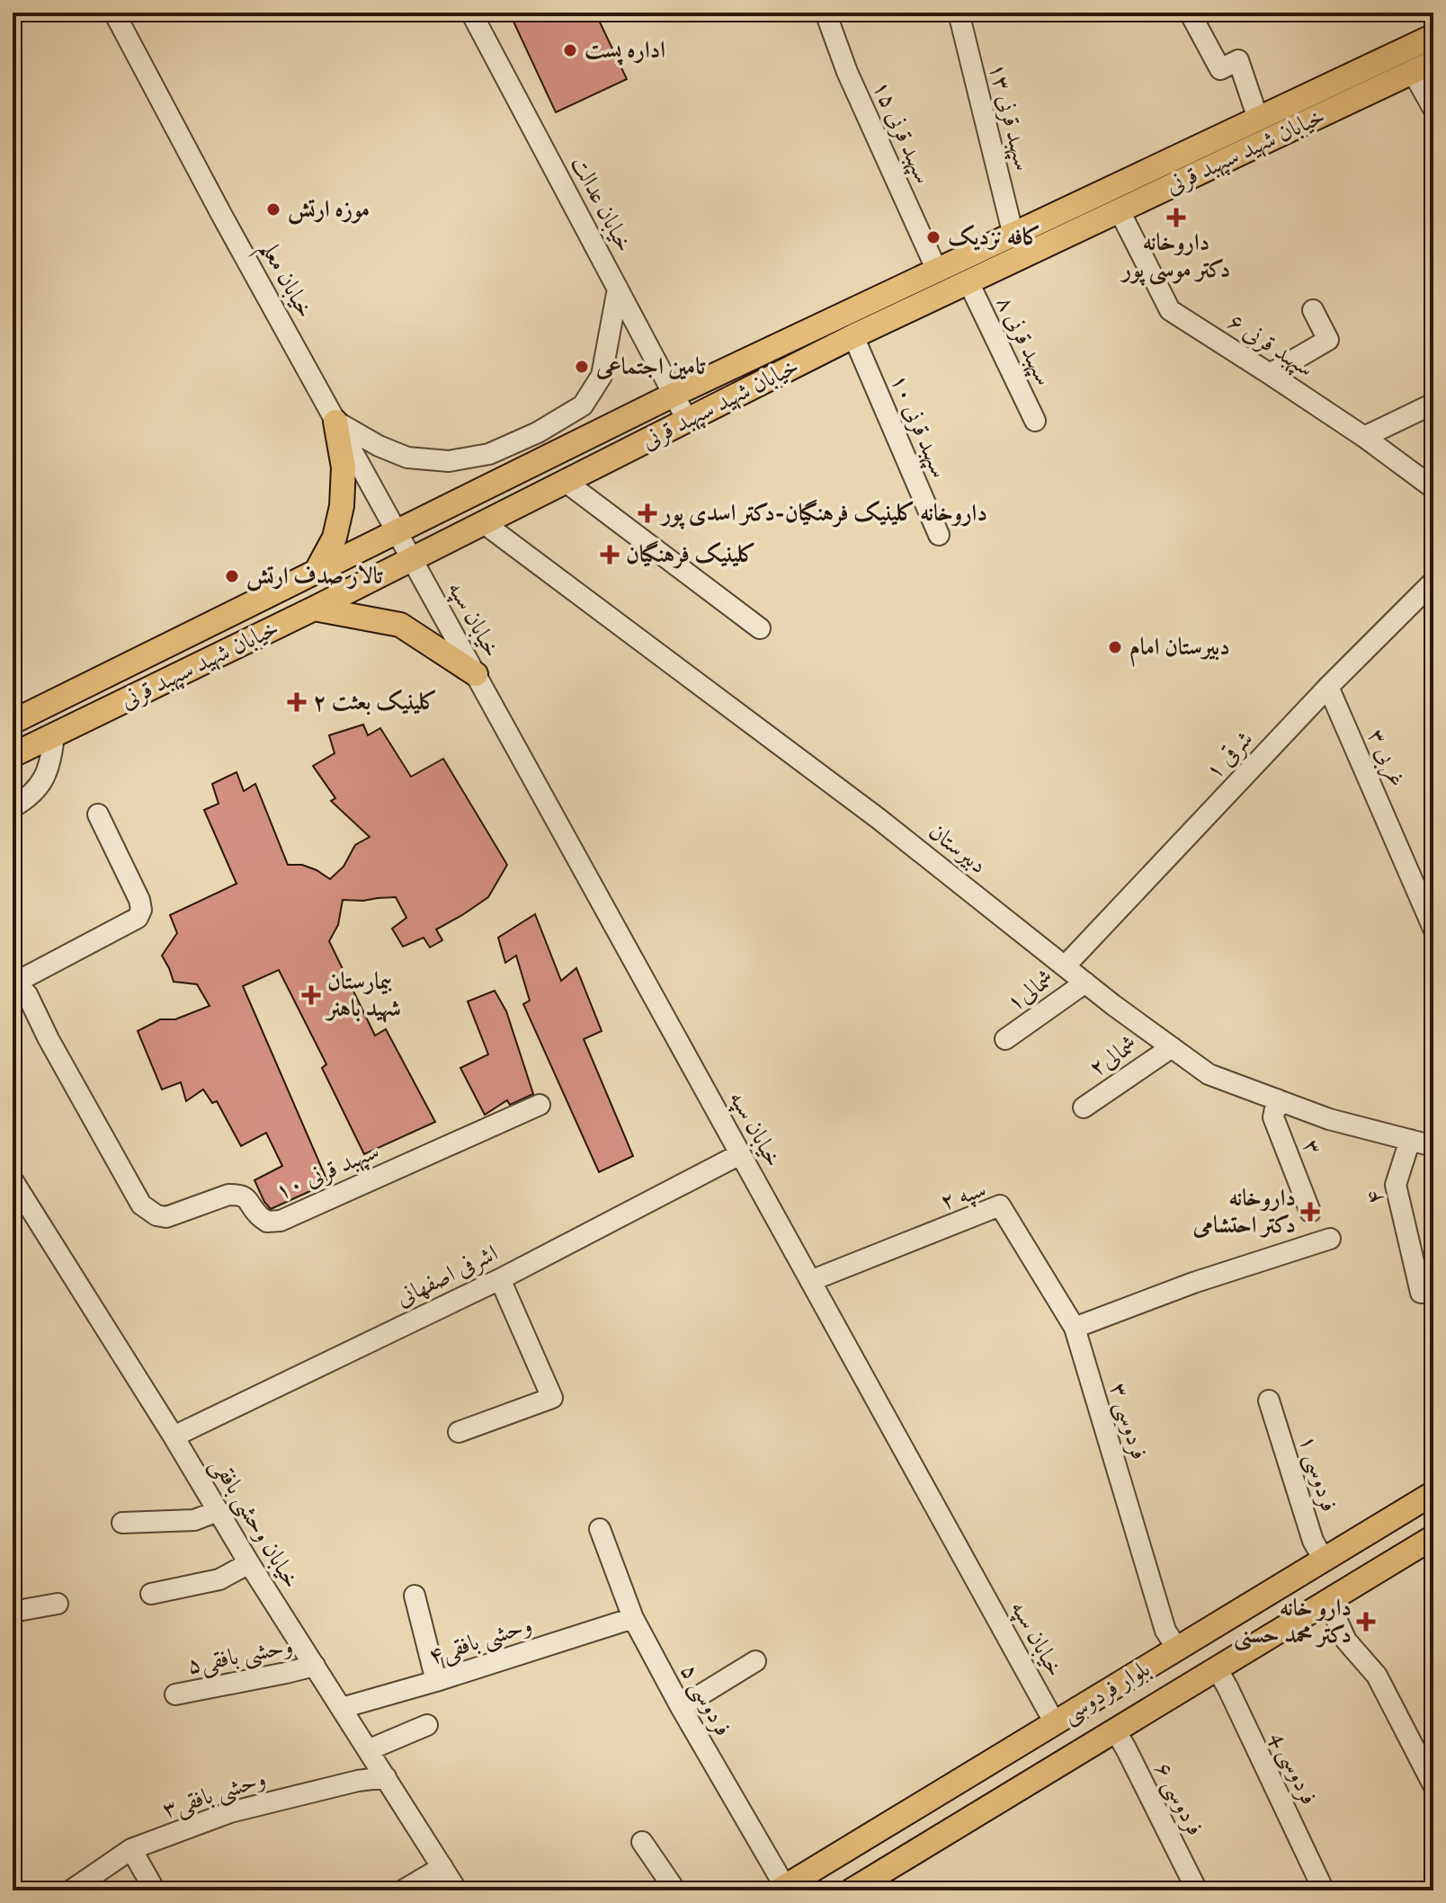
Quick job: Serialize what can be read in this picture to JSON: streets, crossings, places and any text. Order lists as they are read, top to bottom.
{
  "streets": {
    "main road": ["خیابان شهید سپهبد قرنی", "بلوار فردوسی"],
    "street": [
      "سپهبد قرنی ۱۳",
      "سپهبد قرنی ۱۵",
      "خیابان عدالت",
      "خیابان معلم",
      "سپهبد قرنی ۸",
      "سپهبد قرنی ۶",
      "سپهبد قرنی ۱۰",
      "خیابان سپه",
      "شرقی ۱",
      "۳ غربی",
      "دبیرستان",
      "شمالی۱",
      "شمالی۲",
      "۳",
      "سپه ۲",
      "۴",
      "اشرفی اصفهانی",
      "فردوسی ۳",
      "فردوسی ۱",
      "خیابان وحشی بافقی",
      "وحشی بافقی۴",
      "وحشی بافقی۵",
      "فردوسی ۵",
      "فردوسی 4",
      "وحشی بافقی۳",
      "فردوسی ۶"
    ]
  },
  "crossings": [
    ["سپهبد قرنی ۱۳", "خیابان شهید سپهبد قرنی"],
    ["سپهبد قرنی ۱۵", "خیابان شهید سپهبد قرنی"],
    ["خیابان شهید سپهبد قرنی", "خیابان عدالت"],
    ["خیابان شهید سپهبد قرنی", "خیابان معلم"],
    ["خیابان شهید سپهبد قرنی", "سپهبد قرنی ۸"],
    ["خیابان شهید سپهبد قرنی", "سپهبد قرنی ۶"],
    ["خیابان شهید سپهبد قرنی", "سپهبد قرنی ۱۰"],
    ["خیابان شهید سپهبد قرنی", "خیابان سپه"],
    ["خیابان شهید سپهبد قرنی", "دبیرستان"],
    ["خیابان معلم", "خیابان سپه"],
    ["خیابان سپه", "سپه ۲"],
    ["خیابان سپه", "اشرفی اصفهانی"],
    ["خیابان سپه", "بلوار فردوسی"],
    ["شرقی ۱", "۳ غربی"],
    ["شرقی ۱", "دبیرستان"],
    ["دبیرستان", "شمالی۱"],
    ["دبیرستان", "شمالی۲"],
    ["دبیرستان", "۳"],
    ["دبیرستان", "۴"],
    ["سپه ۲", "فردوسی ۳"],
    ["اشرفی اصفهانی", "خیابان وحشی بافقی"],
    ["فردوسی ۳", "بلوار فردوسی"],
    ["فردوسی ۱", "بلوار فردوسی"],
    ["خیابان وحشی بافقی", "وحشی بافقی۴"],
    ["خیابان وحشی بافقی", "وحشی بافقی۵"],
    ["خیابان وحشی بافقی", "وحشی بافقی۳"],
    ["وحشی بافقی۴", "فردوسی ۵"],
    ["بلوار فردوسی", "فردوسی ۵"],
    ["بلوار فردوسی", "فردوسی 4"],
    ["بلوار فردوسی", "فردوسی ۶"]
  ],
  "places": {
    "other": [
      "اداره پست",
      "موزه ارتش",
      "کافه نزدیک",
      "تامین اجتماعی",
      "تالار صدف ارتش",
      "دبیرستان امام"
    ],
    "health": [
      "داروخانه دکتر موسی پور",
      "داروخانه کلینیک فرهنگیان-دکتر اسدی پور",
      "کلینیک فرهنگیان",
      "کلینیک بعثت ۲",
      "بیمارستان شهید باهنر",
      "داروخانه دکتر احتشامی",
      "دارو خانه دکتر محمد حسنی"
    ]
  }
}
